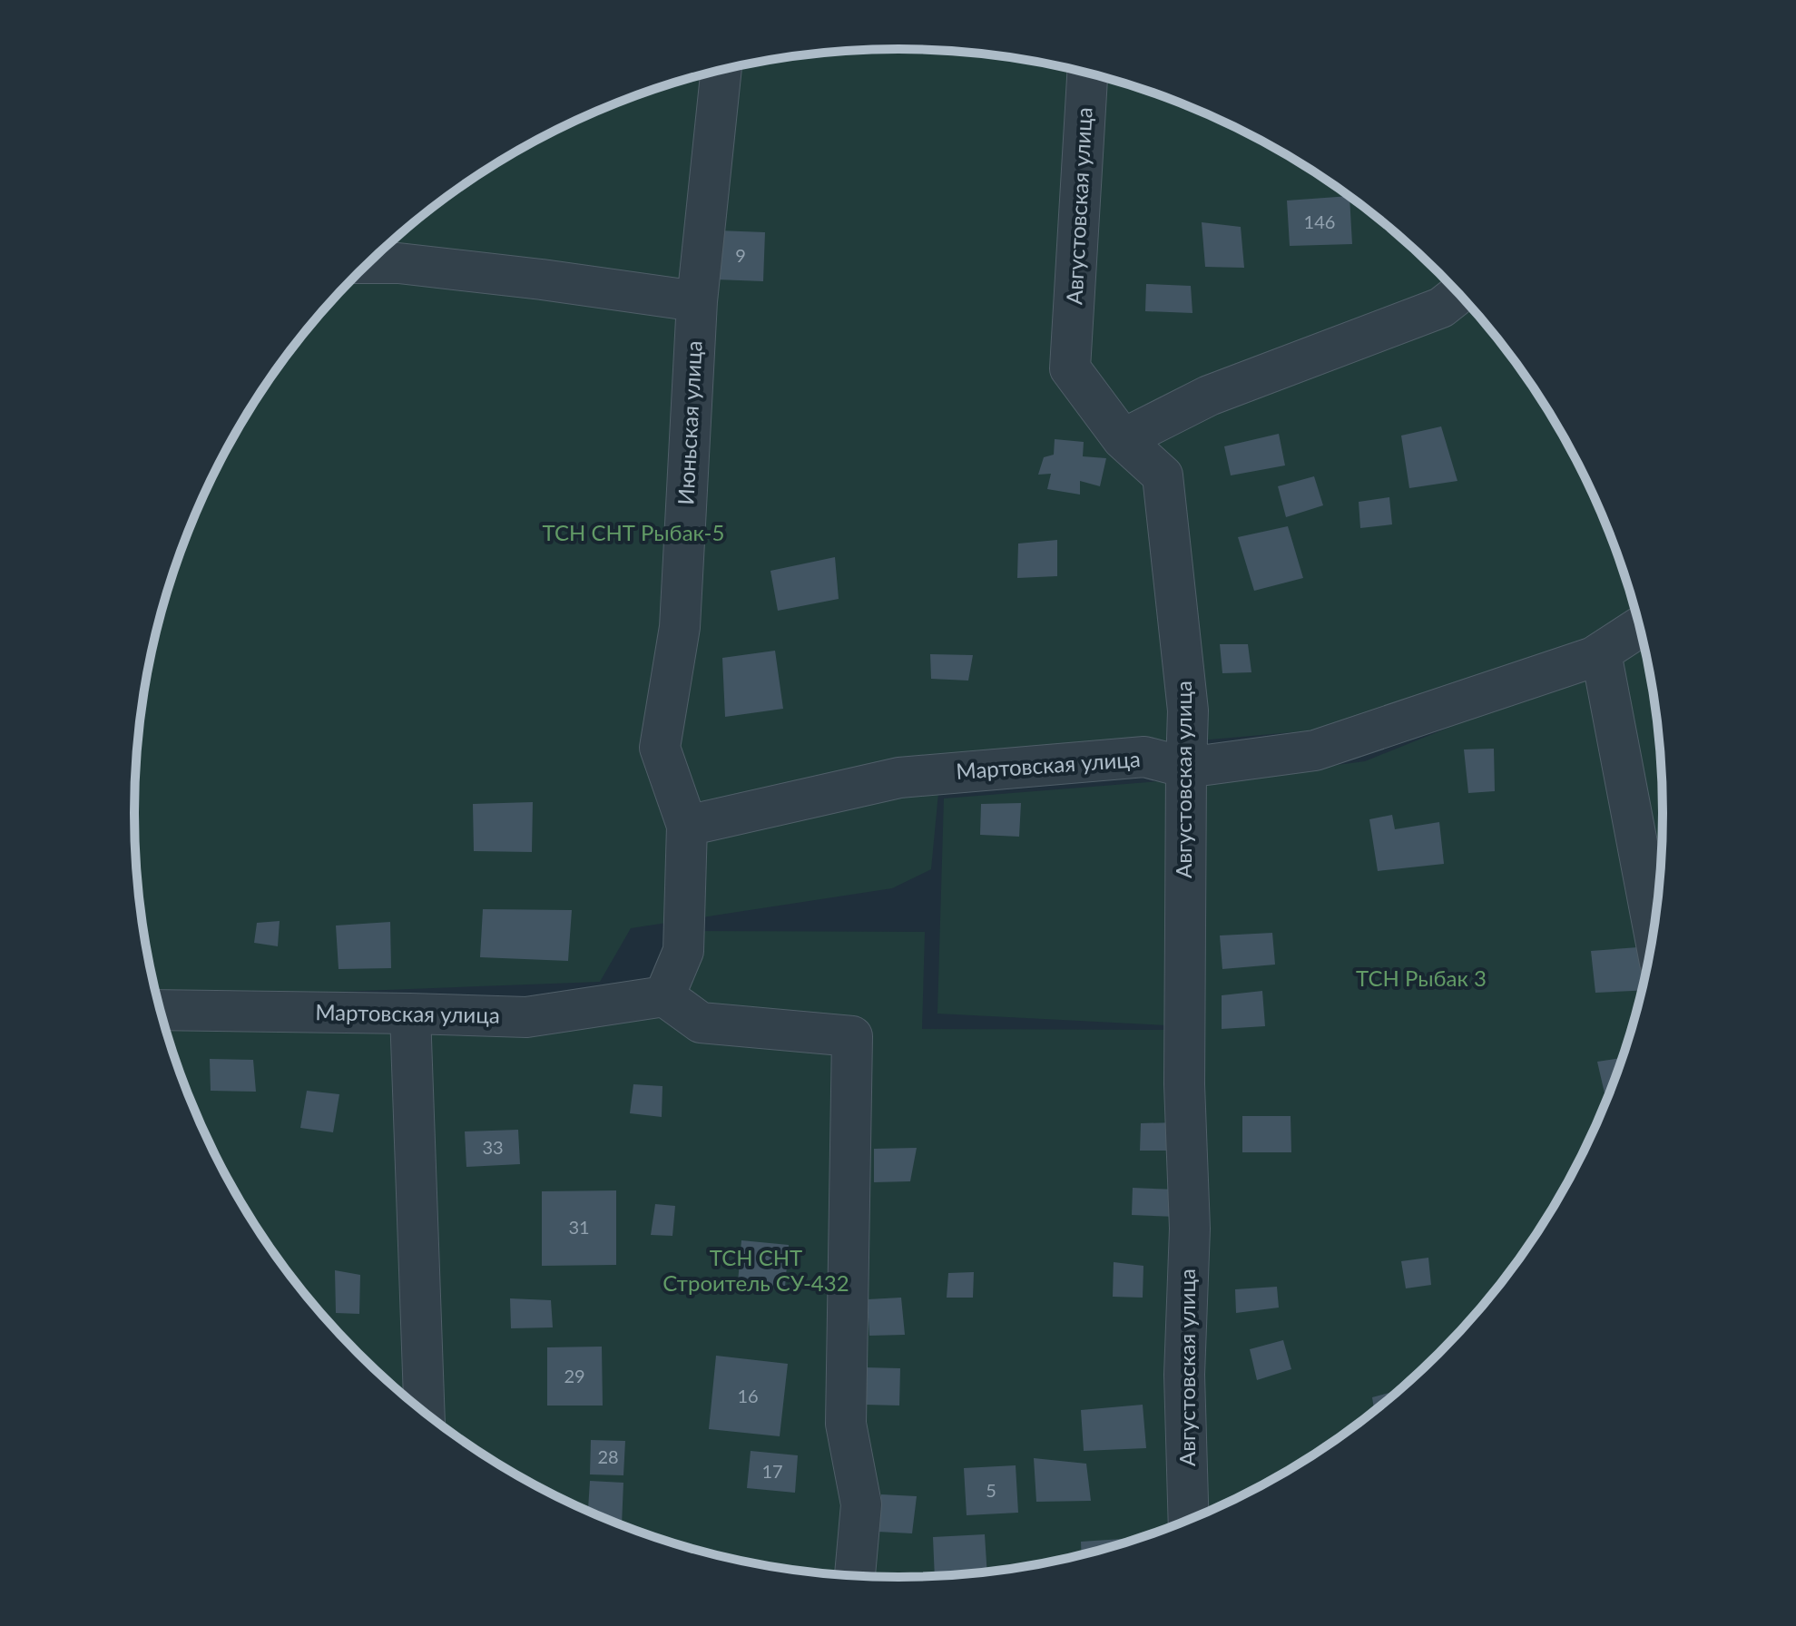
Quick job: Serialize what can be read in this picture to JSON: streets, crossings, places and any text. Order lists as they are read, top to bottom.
{
  "streets": {
    "street": ["Августовская улица", "Июньская улица", "Мартовская улица"]
  },
  "crossings": [
    ["Августовская улица", "Мартовская улица"],
    ["Июньская улица", "Мартовская улица"]
  ],
  "parks": ["ТСН СНТ Рыбак-5", "ТСН Рыбак 3", "ТСН СНТ Строитель СУ-432"],
  "house_numbers": [
    "146",
    "9",
    "33",
    "31",
    "29",
    "16",
    "28",
    "17",
    "5"
  ]
}
